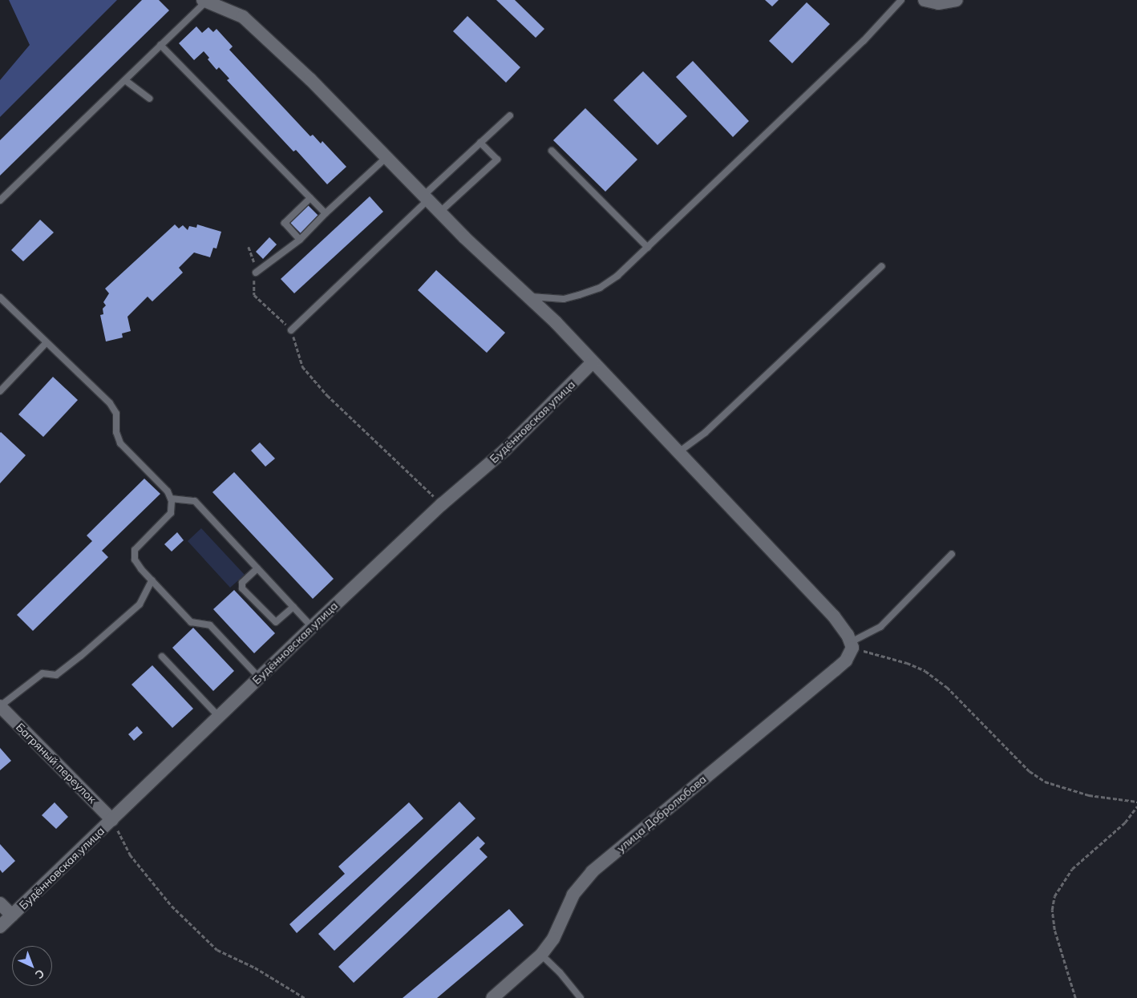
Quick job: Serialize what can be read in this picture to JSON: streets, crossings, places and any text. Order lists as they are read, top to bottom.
{
  "streets": {
    "street": ["Будённовская улица", "Багряный переулок", "улица Добролюбова"]
  },
  "crossings": [
    ["Будённовская улица", "Багряный переулок"]
  ],
  "north": "bottom right"
}
